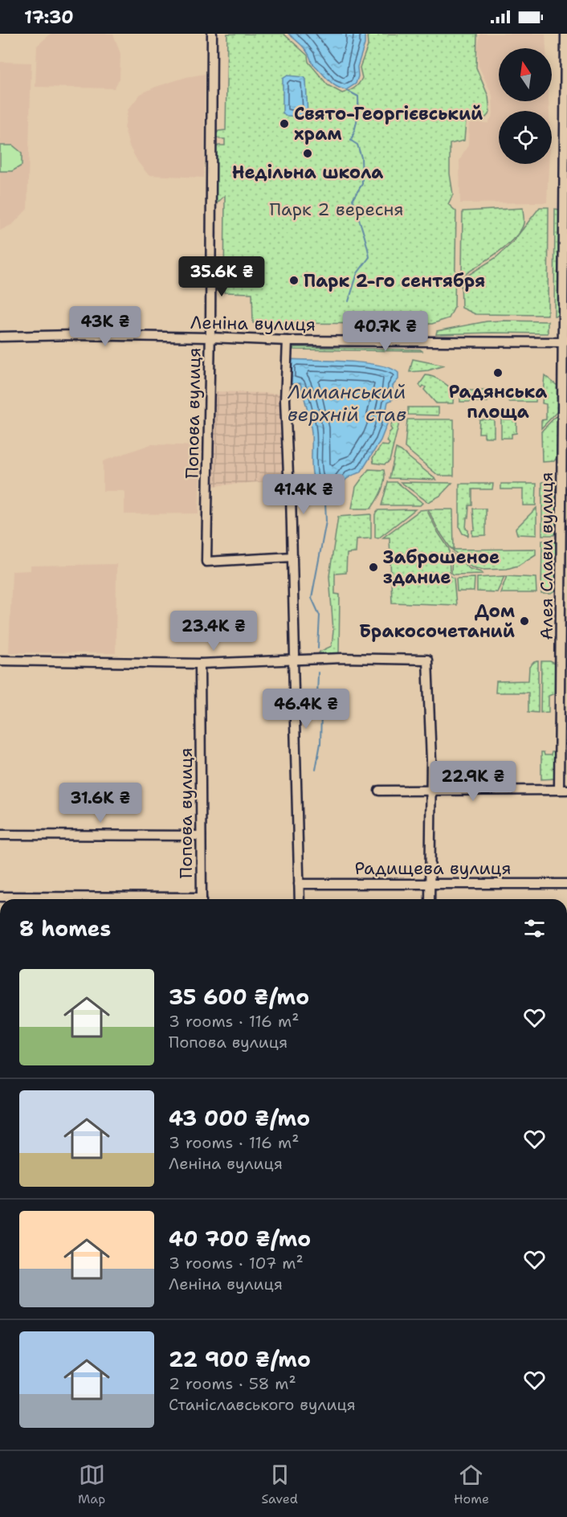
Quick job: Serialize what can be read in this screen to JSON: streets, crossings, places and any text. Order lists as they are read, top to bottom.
{
  "streets": {
    "street": [
      "Леніна вулиця",
      "Попова вулиця",
      "Алея Слави вулиця",
      "Радищева вулиця"
    ]
  },
  "crossings": [
    ["Леніна вулиця", "Попова вулиця"],
    ["Леніна вулиця", "Алея Слави вулиця"]
  ],
  "water": ["Лиманський верхній став"],
  "parks": ["Парк 2 вересня"],
  "places": [
    "Свято-Георгієвський храм",
    "Недільна школа",
    "Парк 2-го сентября",
    "Радянська площа",
    "Заброшеное здание",
    "Дом Бракосочетаний"
  ],
  "north": "top",
  "page": {
    "status": "17:30",
    "price": [
      "35.6K ₴",
      "43K ₴",
      "40.7K ₴",
      "41.4K ₴",
      "23.4K ₴",
      "46.4K ₴",
      "22.9K ₴",
      "31.6K ₴"
    ],
    "heading": "8 homes",
    "list": [
      {
        "name": "35 600 ₴/mo",
        "note": "3 rooms · 116 m² · Попова вулиця"
      },
      {
        "name": "43 000 ₴/mo",
        "note": "3 rooms · 116 m² · Леніна вулиця"
      },
      {
        "name": "40 700 ₴/mo",
        "note": "3 rooms · 107 m² · Леніна вулиця"
      },
      {
        "name": "22 900 ₴/mo",
        "note": "2 rooms · 58 m² · Станіславського вулиця"
      }
    ],
    "tabs": ["Map", "Saved", "Home"]
  }
}
